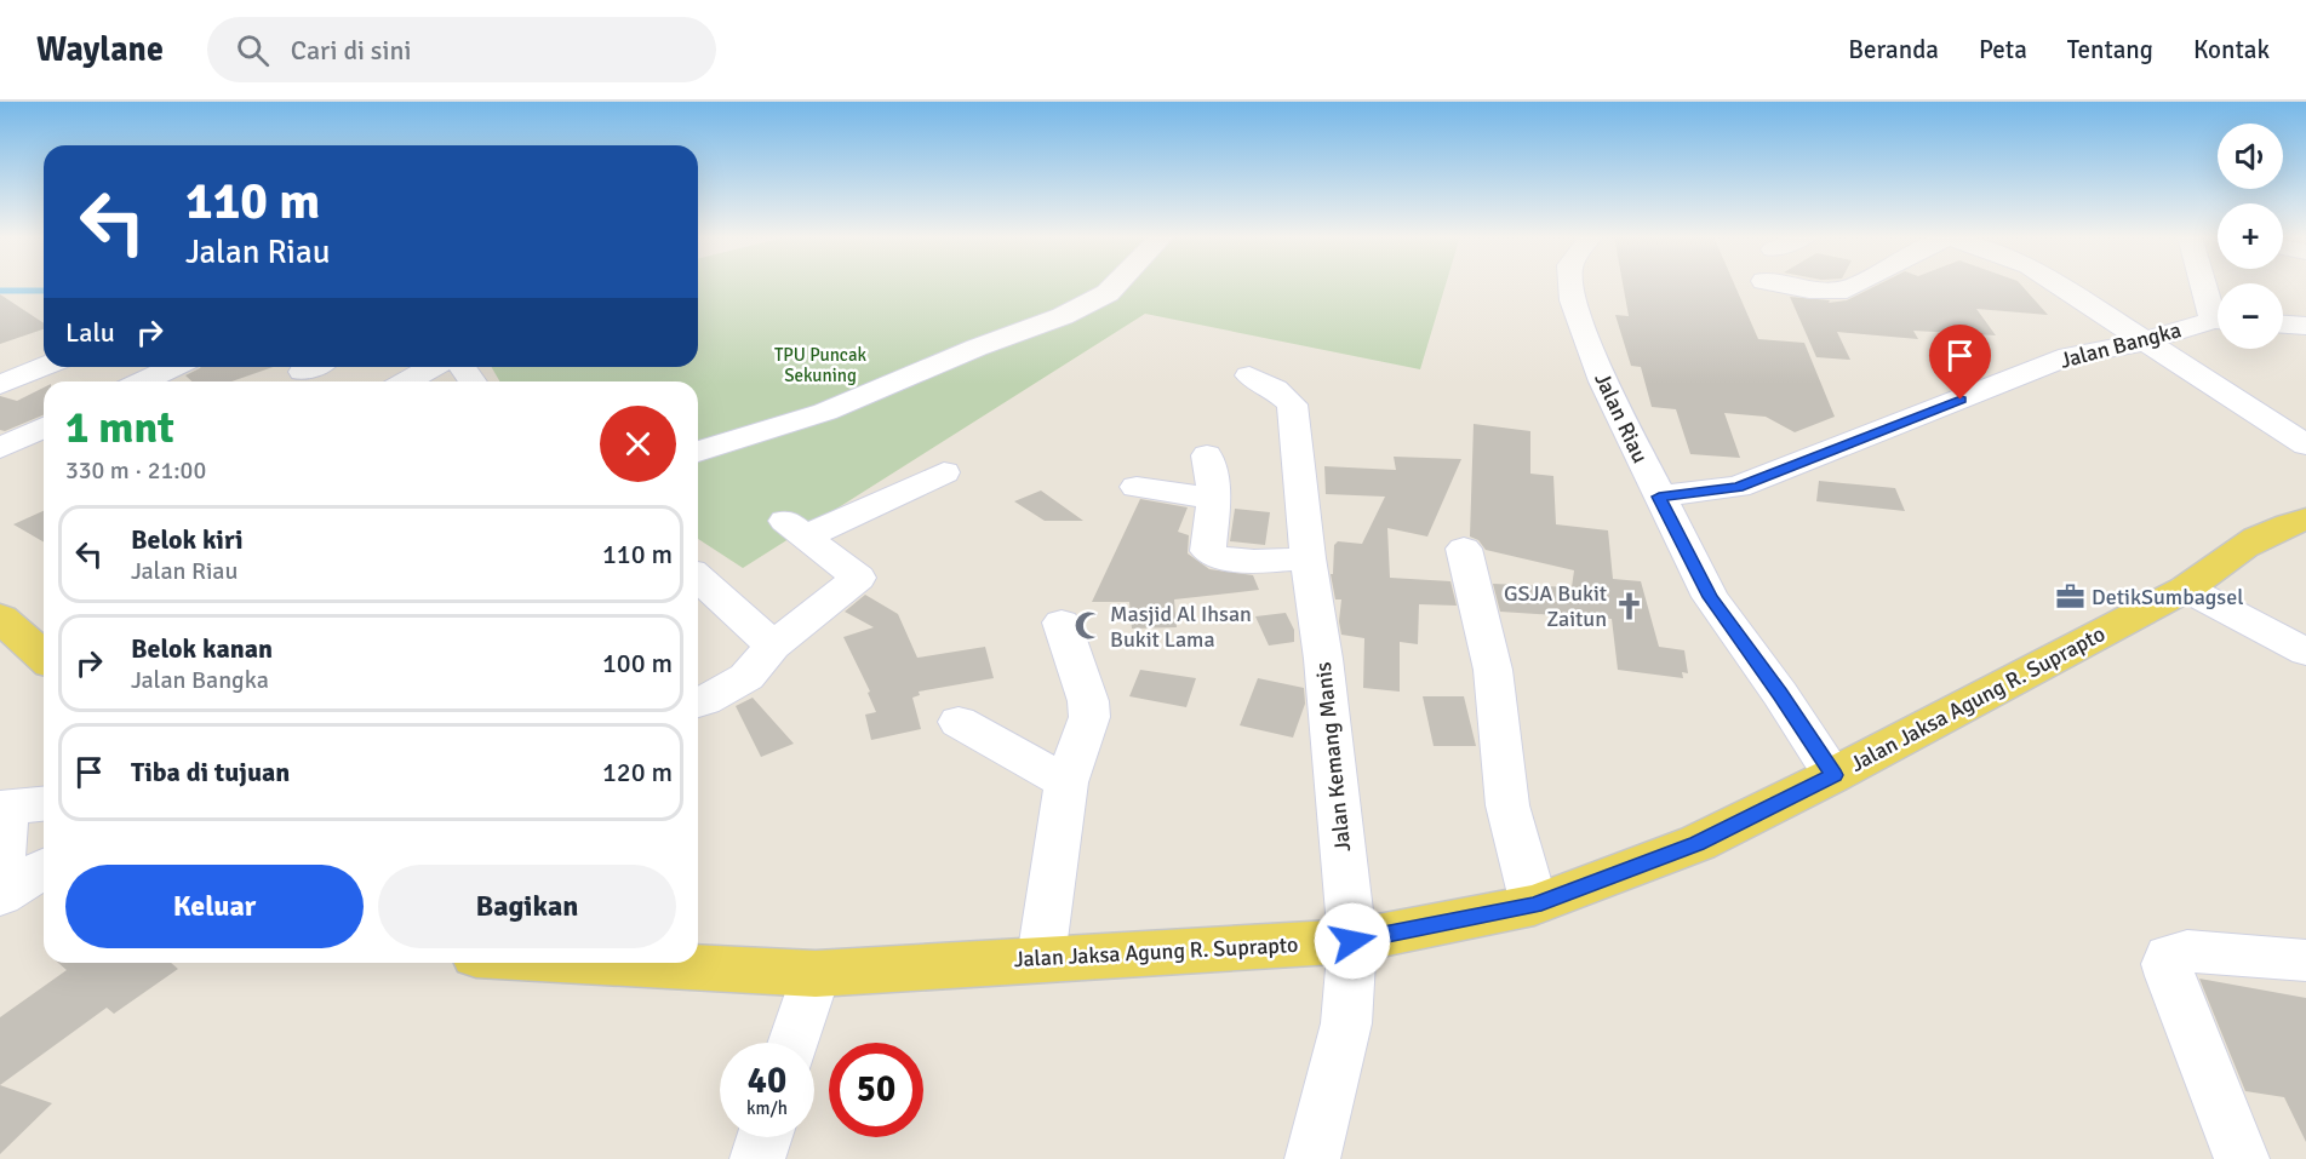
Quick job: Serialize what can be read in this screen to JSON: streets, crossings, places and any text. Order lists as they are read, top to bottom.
{
  "streets": {
    "main road": ["Jalan Jaksa Agung R. Suprapto"],
    "street": ["Jalan Bangka", "Jalan Riau", "Jalan Kemang Manis"]
  },
  "crossings": [
    ["Jalan Bangka", "Jalan Riau"],
    ["Jalan Riau", "Jalan Jaksa Agung R. Suprapto"],
    ["Jalan Jaksa Agung R. Suprapto", "Jalan Kemang Manis"]
  ],
  "parks": ["TPU Puncak Sekuning"],
  "places": {
    "office": ["DetikSumbagsel"],
    "church": ["GSJA Bukit Zaitun"],
    "mosque": ["Masjid Al Ihsan Bukit Lama"]
  },
  "page": {
    "header": "Waylane",
    "search": "Cari di sini",
    "nav": [
      "Beranda",
      "Peta",
      "Tentang",
      "Kontak"
    ],
    "map_buttons": ["+", "−"],
    "turn": ["110 m", "Jalan Riau"],
    "then": "Lalu",
    "heading": ["1 mnt", "330 m · 21:00"],
    "list": [
      {
        "name": "Belok kiri",
        "note": "Jalan Riau",
        "value": "110 m"
      },
      {
        "name": "Belok kanan",
        "note": "Jalan Bangka",
        "value": "100 m"
      },
      {
        "name": "Tiba di tujuan",
        "value": "120 m"
      }
    ],
    "buttons": ["Keluar", "Bagikan"],
    "speed": "40 km/h",
    "limit": "50"
  }
}
